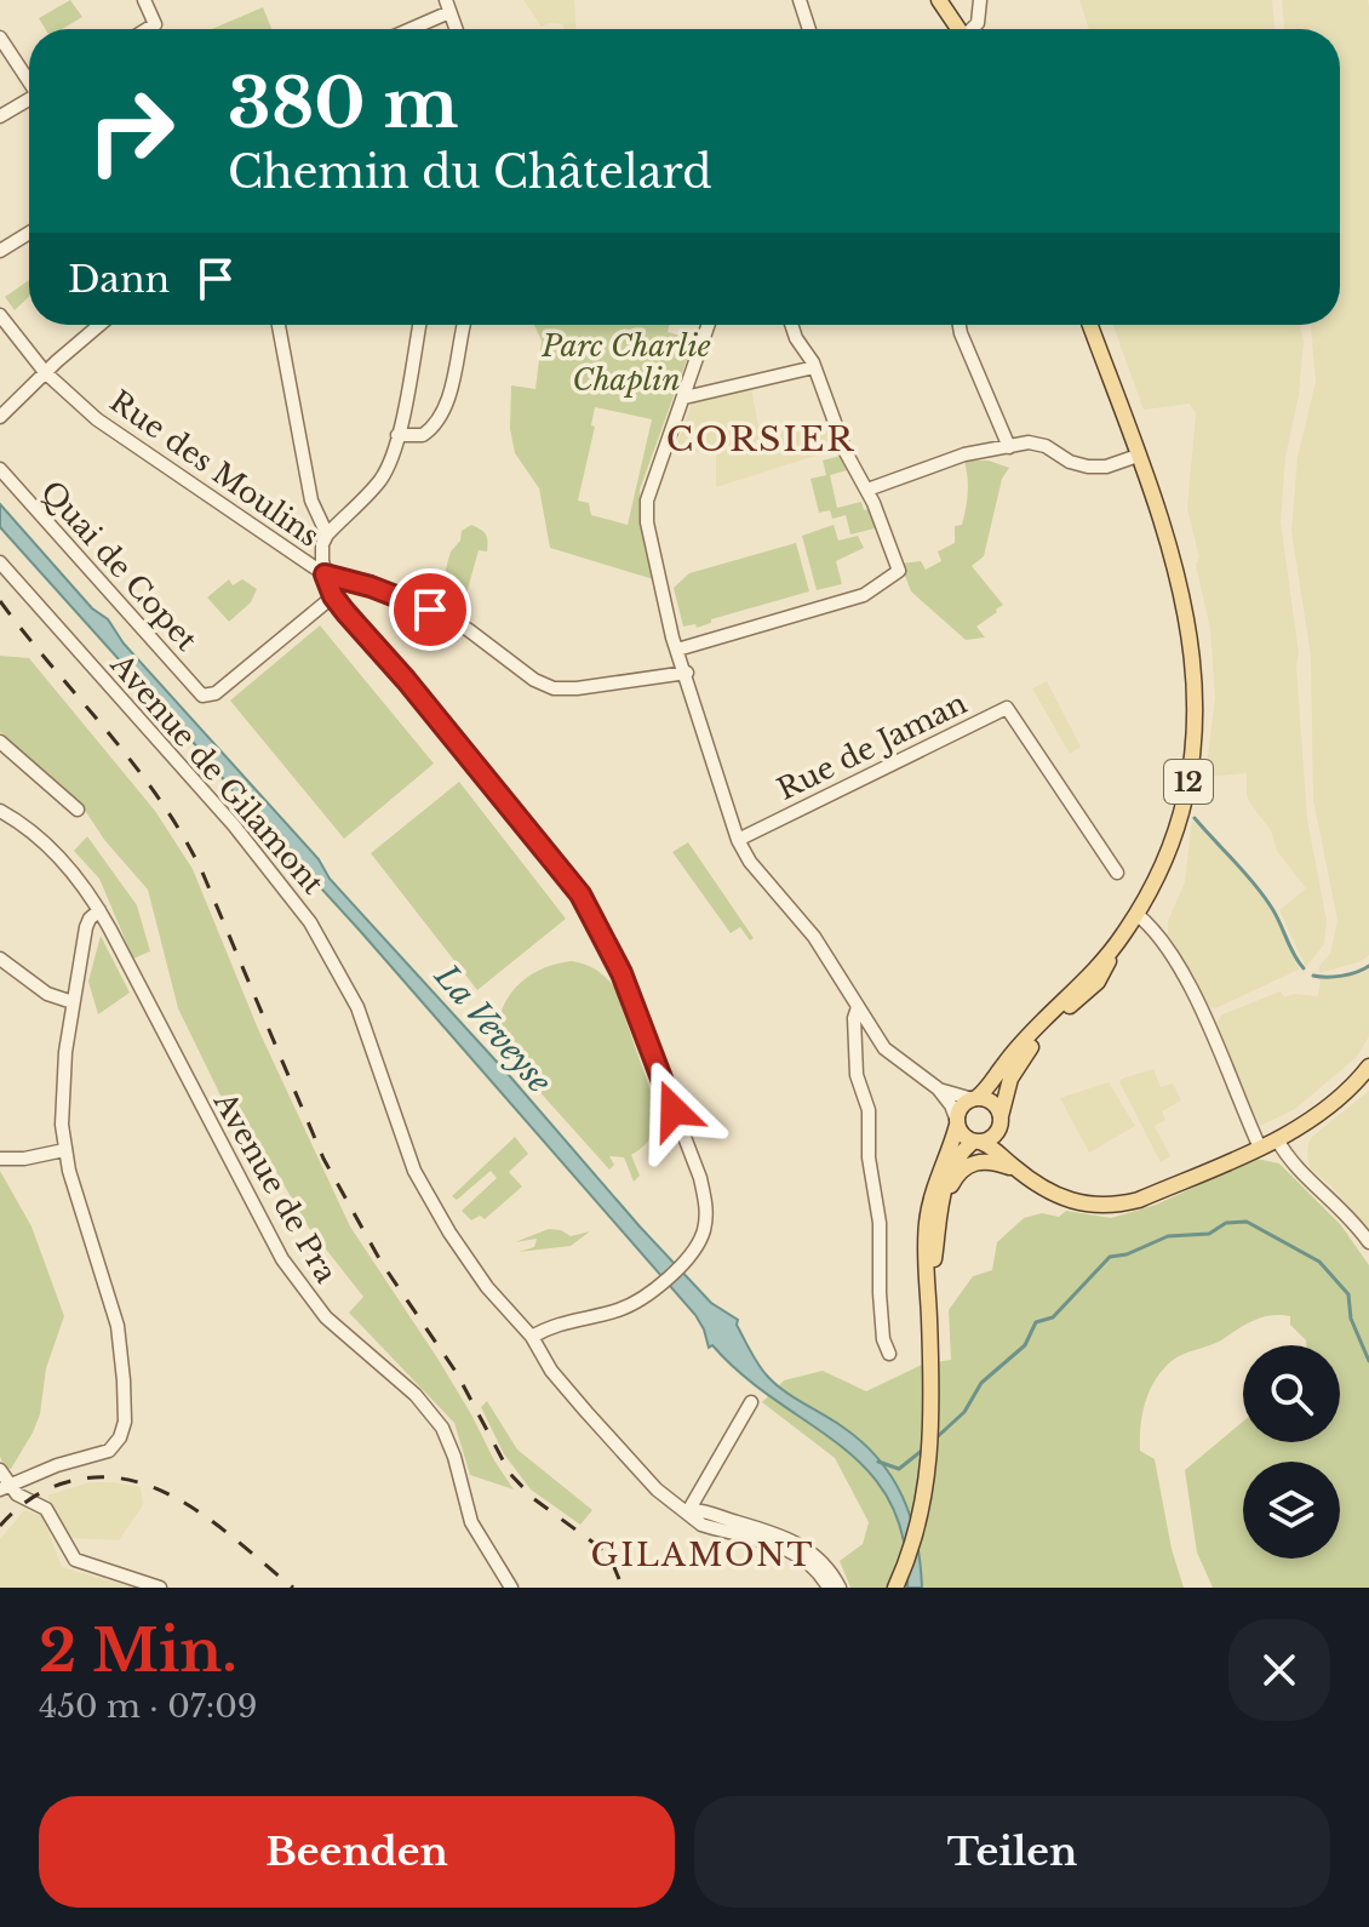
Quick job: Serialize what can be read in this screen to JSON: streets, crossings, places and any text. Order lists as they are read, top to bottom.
{
  "streets": {
    "main road": ["12"],
    "street": [
      "Rue des Moulins",
      "Quai de Copet",
      "Rue de Jaman",
      "Avenue de Gilamont",
      "Avenue de Pra"
    ]
  },
  "districts": ["CORSIER", "GILAMONT"],
  "water": ["La Veveyse"],
  "parks": ["Parc Charlie Chaplin"],
  "page": {
    "turn": ["380 m", "Chemin du Châtelard"],
    "then": "Dann",
    "heading": ["2 Min.", "450 m · 07:09"],
    "buttons": ["Beenden", "Teilen"]
  }
}
